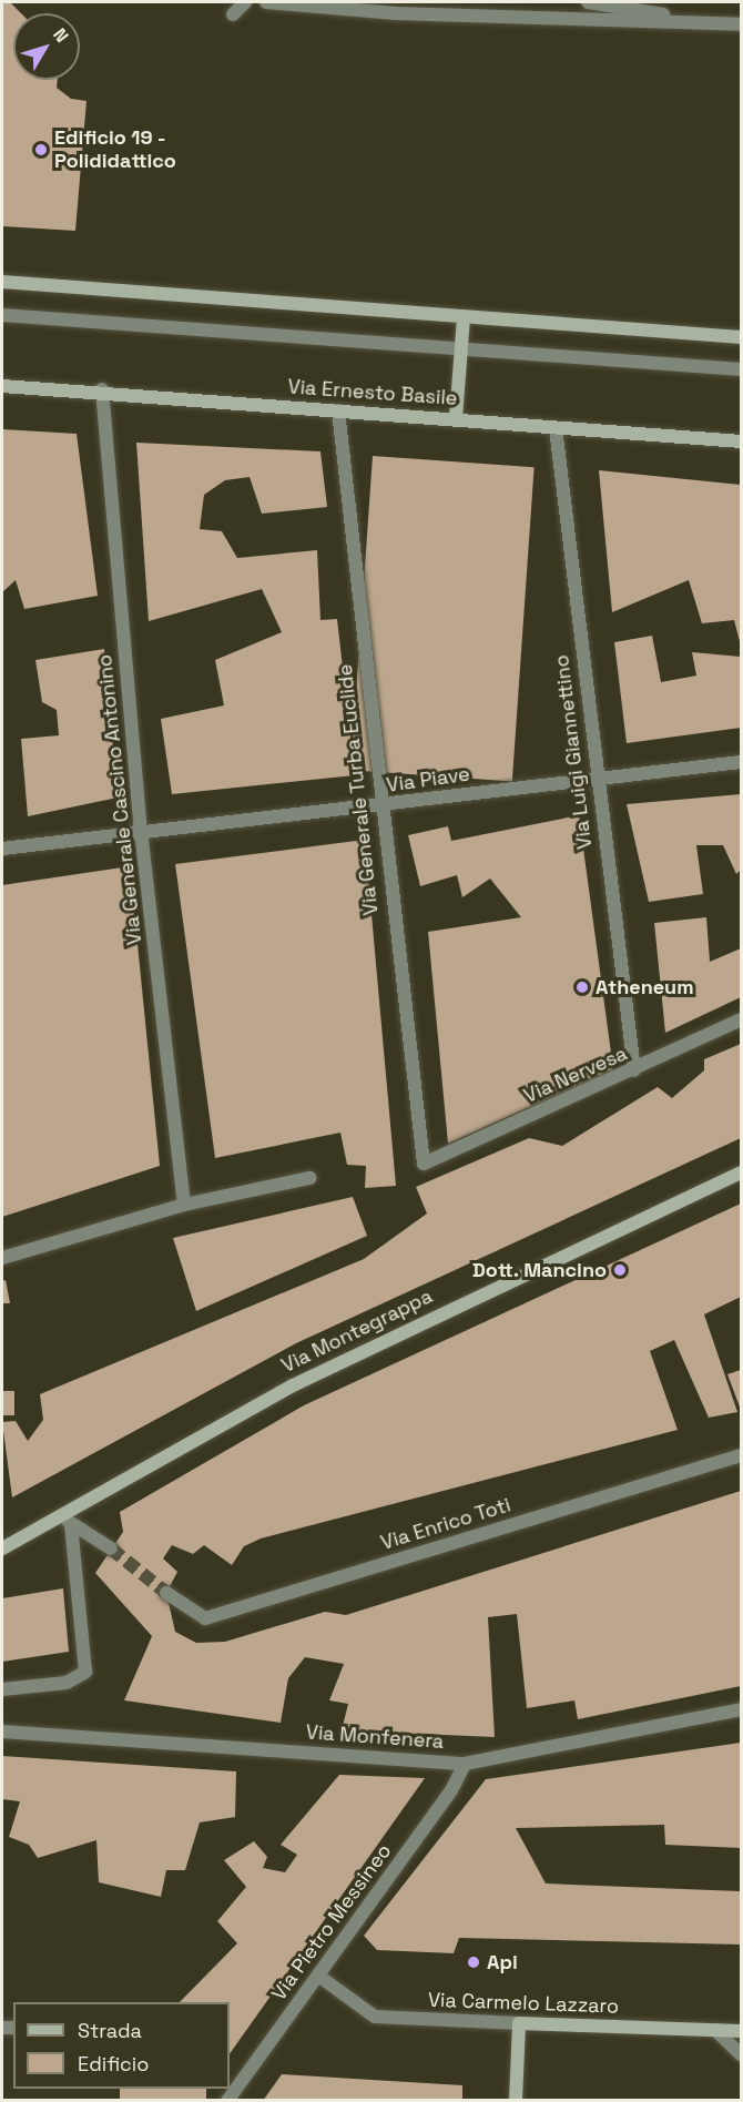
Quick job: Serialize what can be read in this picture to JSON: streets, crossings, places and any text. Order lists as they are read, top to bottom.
{
  "streets": {
    "main road": ["Via Ernesto Basile", "Via Montegrappa", "Via Carmelo Lazzaro"],
    "street": [
      "Via Luigi Giannettino",
      "Via Piave",
      "Via Generale Turba Euclide",
      "Via Generale Cascino Antonino",
      "Via Nervesa",
      "Via Enrico Toti",
      "Via Monfenera",
      "Via Pietro Messineo"
    ]
  },
  "crossings": [
    ["Via Ernesto Basile", "Via Luigi Giannettino"],
    ["Via Ernesto Basile", "Via Generale Turba Euclide"],
    ["Via Ernesto Basile", "Via Generale Cascino Antonino"],
    ["Via Luigi Giannettino", "Via Piave"],
    ["Via Luigi Giannettino", "Via Nervesa"],
    ["Via Piave", "Via Generale Turba Euclide"],
    ["Via Piave", "Via Generale Cascino Antonino"],
    ["Via Generale Turba Euclide", "Via Nervesa"],
    ["Via Monfenera", "Via Pietro Messineo"],
    ["Via Pietro Messineo", "Via Carmelo Lazzaro"]
  ],
  "places": [
    "Edificio 19 - Polididattico",
    "Atheneum",
    "Dott. Mancino",
    "Api"
  ],
  "legend": ["Strada", "Edificio"],
  "north": "top right"
}
